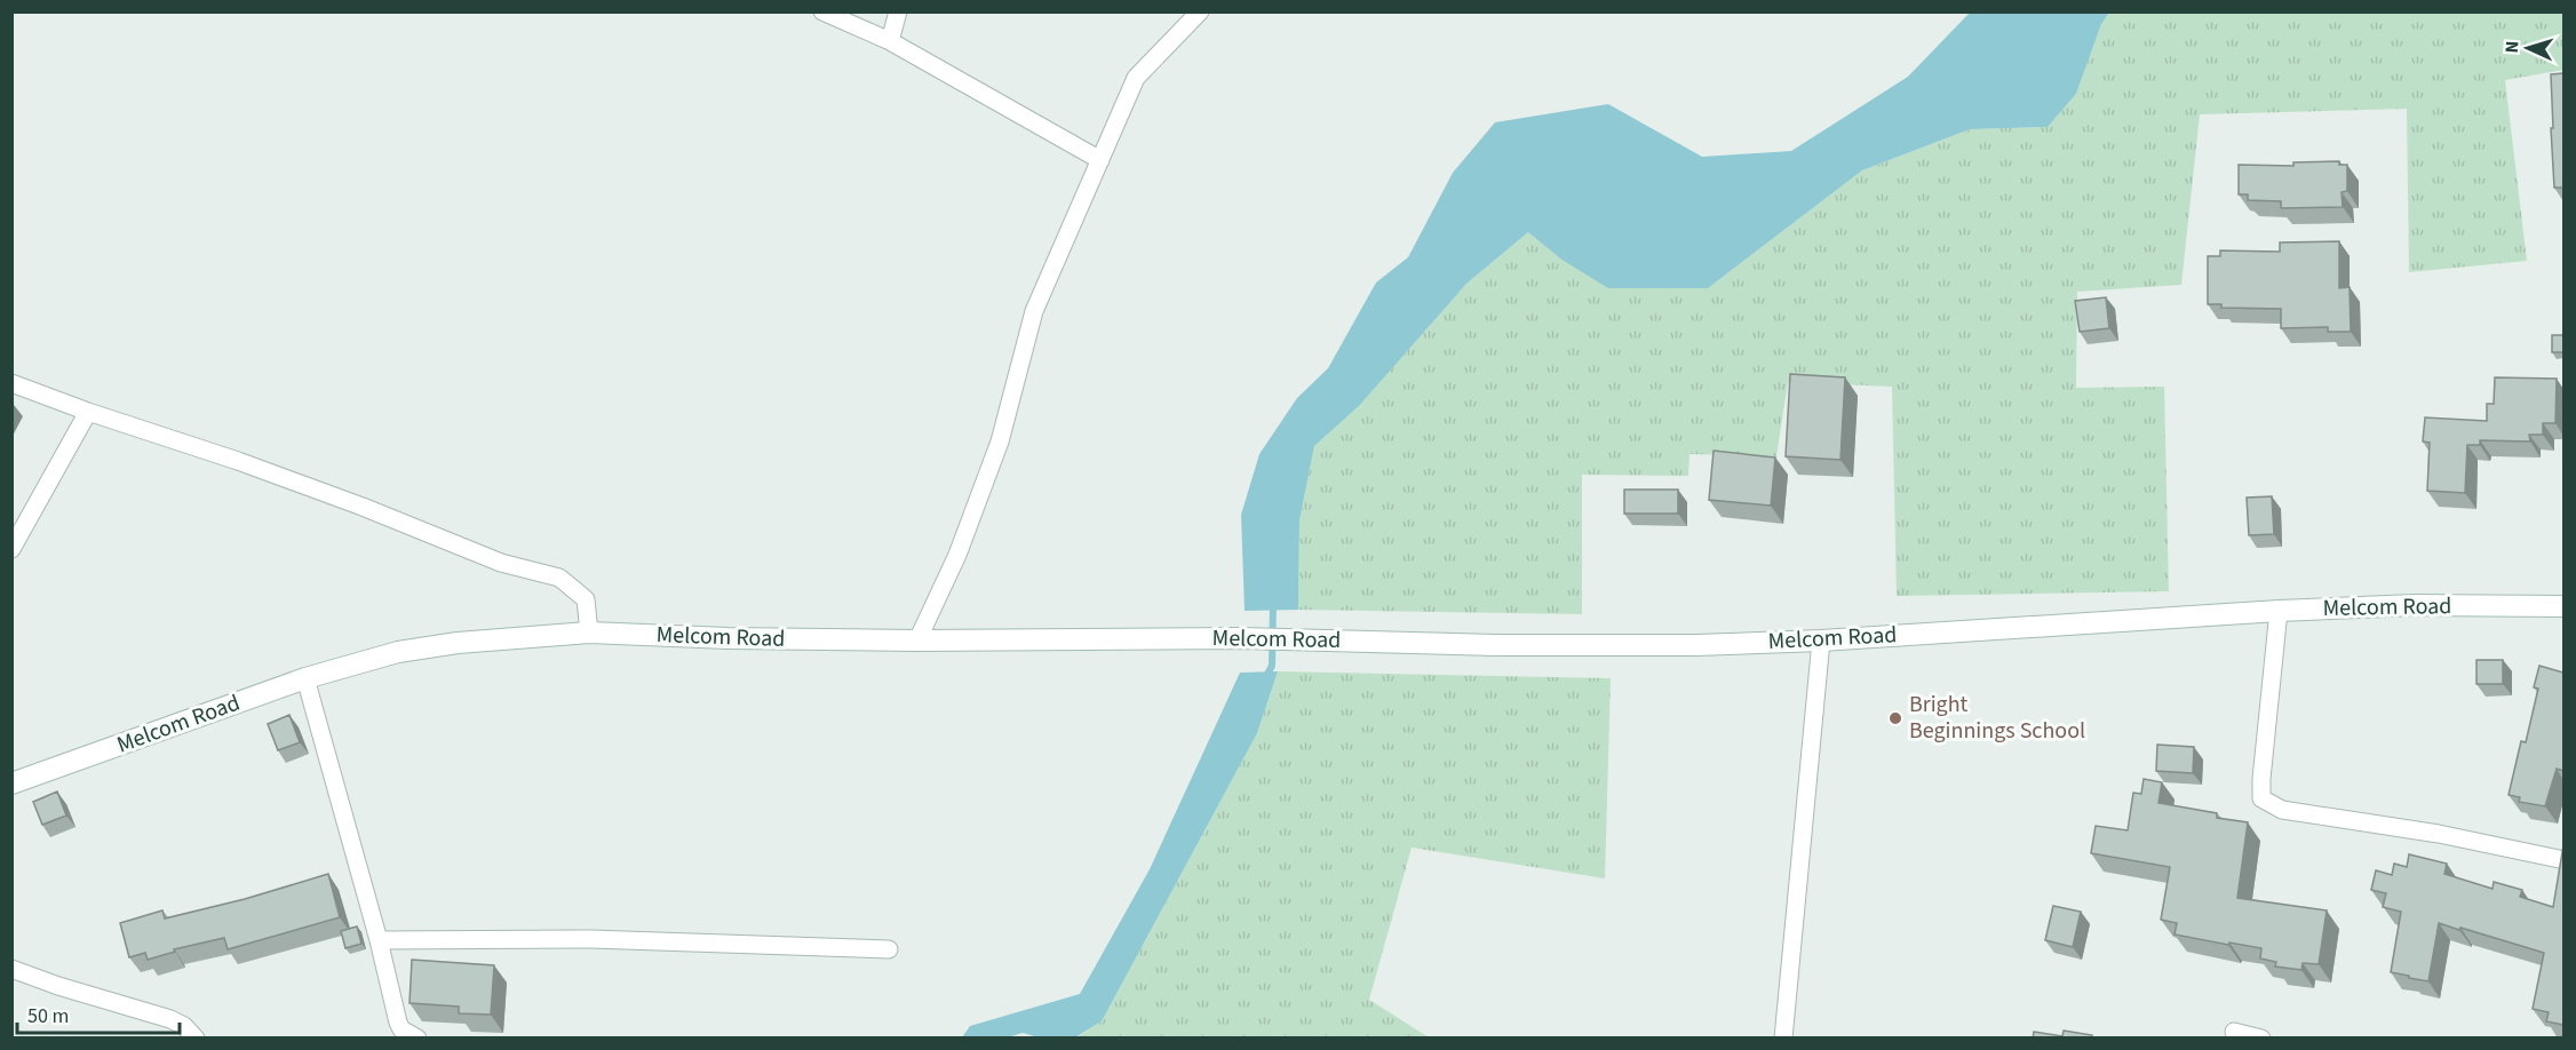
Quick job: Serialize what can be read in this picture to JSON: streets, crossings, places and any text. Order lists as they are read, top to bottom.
{
  "streets": {
    "main road": ["Melcom Road"]
  },
  "places": ["Bright Beginnings School"],
  "scale_bar": "50 m",
  "north": "left"
}
